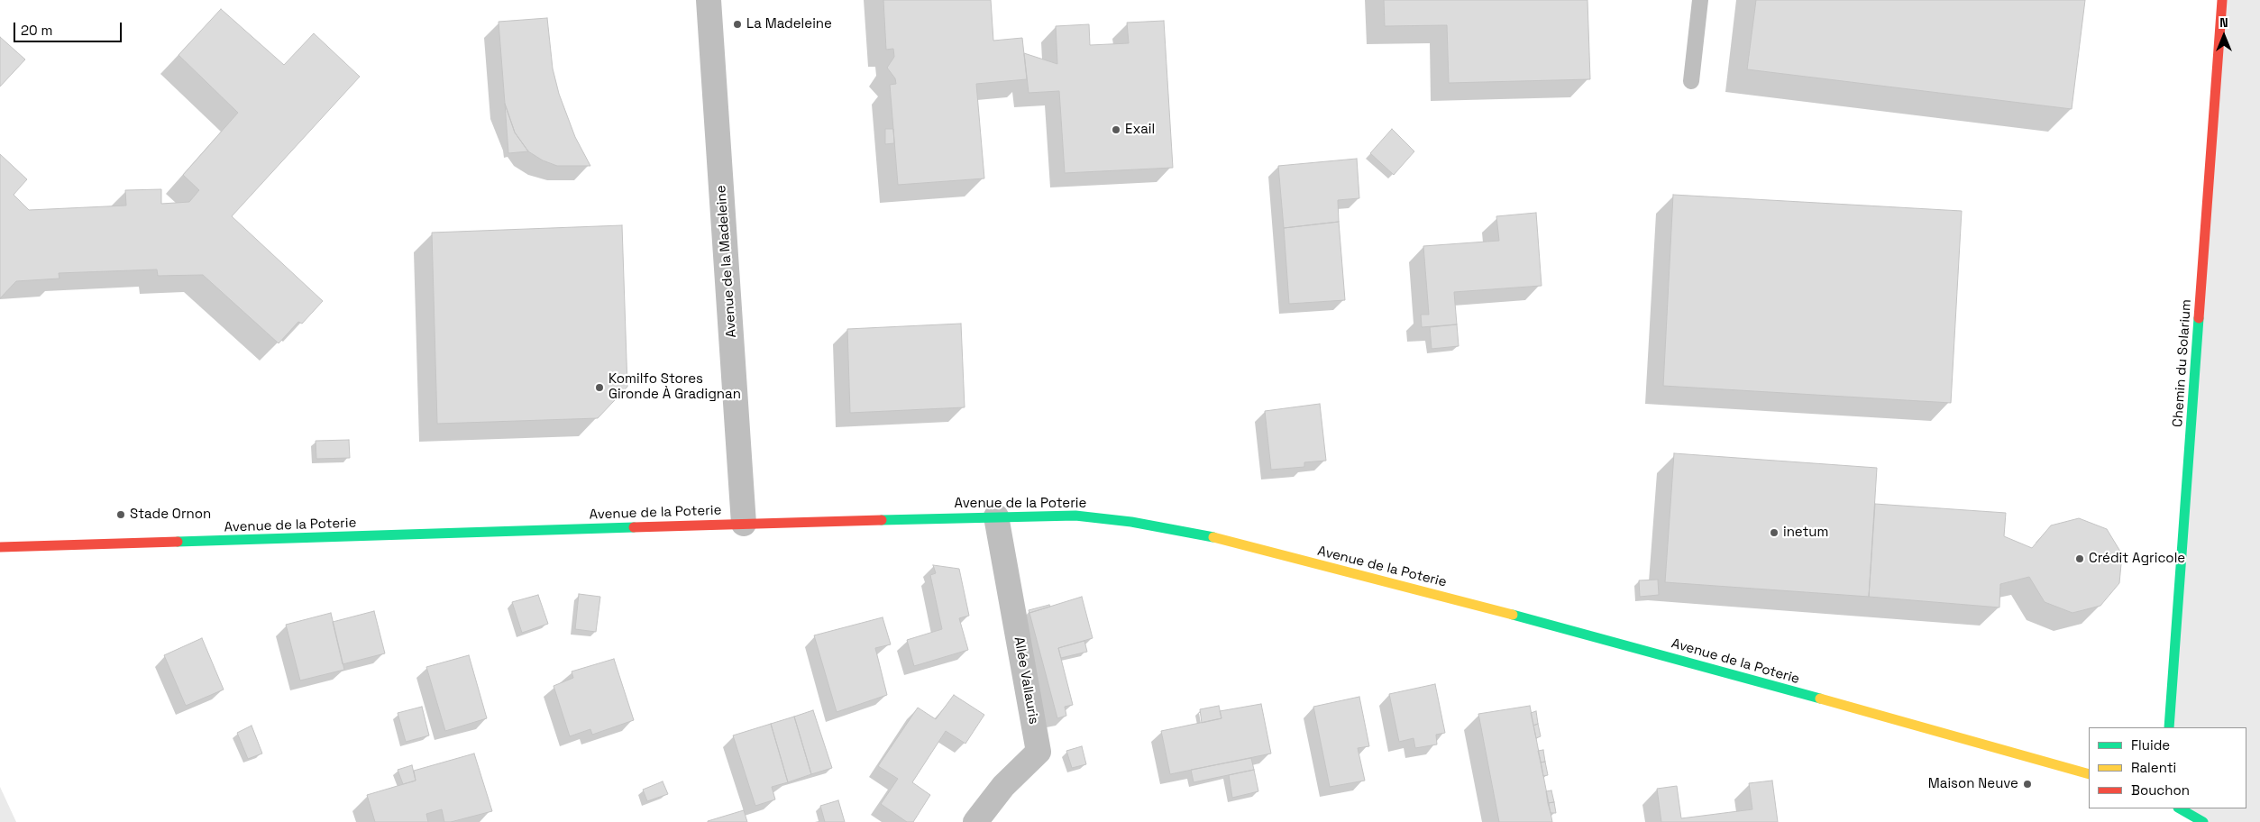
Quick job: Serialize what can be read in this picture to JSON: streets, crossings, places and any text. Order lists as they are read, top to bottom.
{
  "streets": {
    "street": [
      "Avenue de la Madeleine",
      "Chemin du Solarium",
      "Avenue de la Poterie",
      "Allée Vallauris"
    ]
  },
  "crossings": [
    ["Avenue de la Madeleine", "Avenue de la Poterie"],
    ["Avenue de la Poterie", "Allée Vallauris"]
  ],
  "places": [
    "La Madeleine",
    "Exail",
    "Komilfo Stores Gironde À Gradignan",
    "Stade Ornon",
    "inetum",
    "Crédit Agricole",
    "Maison Neuve"
  ],
  "legend": ["Fluide", "Ralenti", "Bouchon"],
  "scale_bar": "20 m",
  "north": "top"
}
